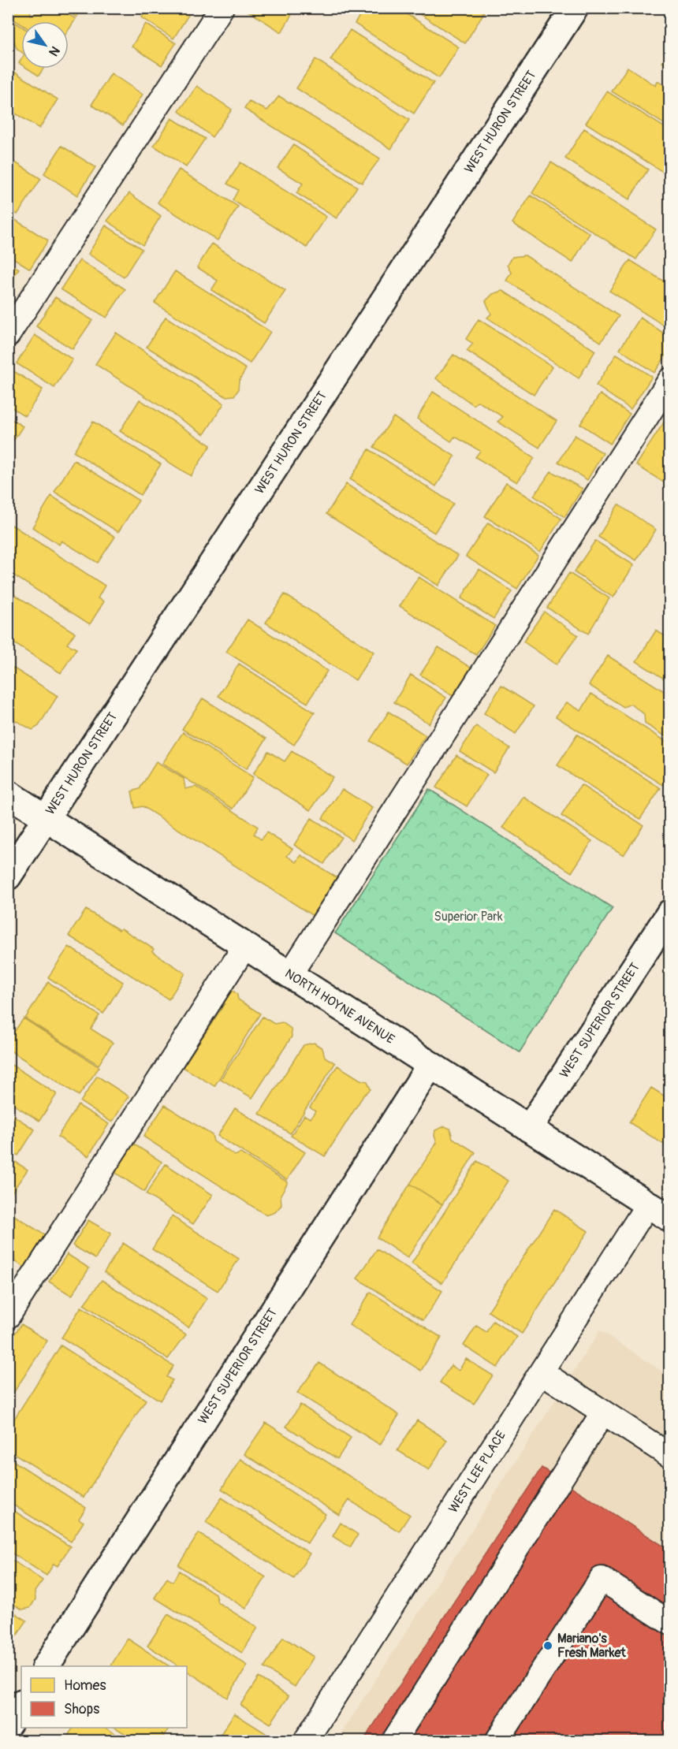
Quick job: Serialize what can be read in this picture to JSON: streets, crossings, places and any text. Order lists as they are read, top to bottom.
{
  "streets": {
    "street": ["WEST HURON STREET", "NORTH HOYNE AVENUE", "WEST SUPERIOR STREET"],
    "lane": ["WEST LEE PLACE"]
  },
  "crossings": [
    ["WEST HURON STREET", "NORTH HOYNE AVENUE"],
    ["NORTH HOYNE AVENUE", "WEST SUPERIOR STREET"],
    ["NORTH HOYNE AVENUE", "WEST LEE PLACE"]
  ],
  "parks": ["Superior Park"],
  "places": ["Mariano's Fresh Market"],
  "legend": ["Homes", "Shops"],
  "north": "bottom right"
}
